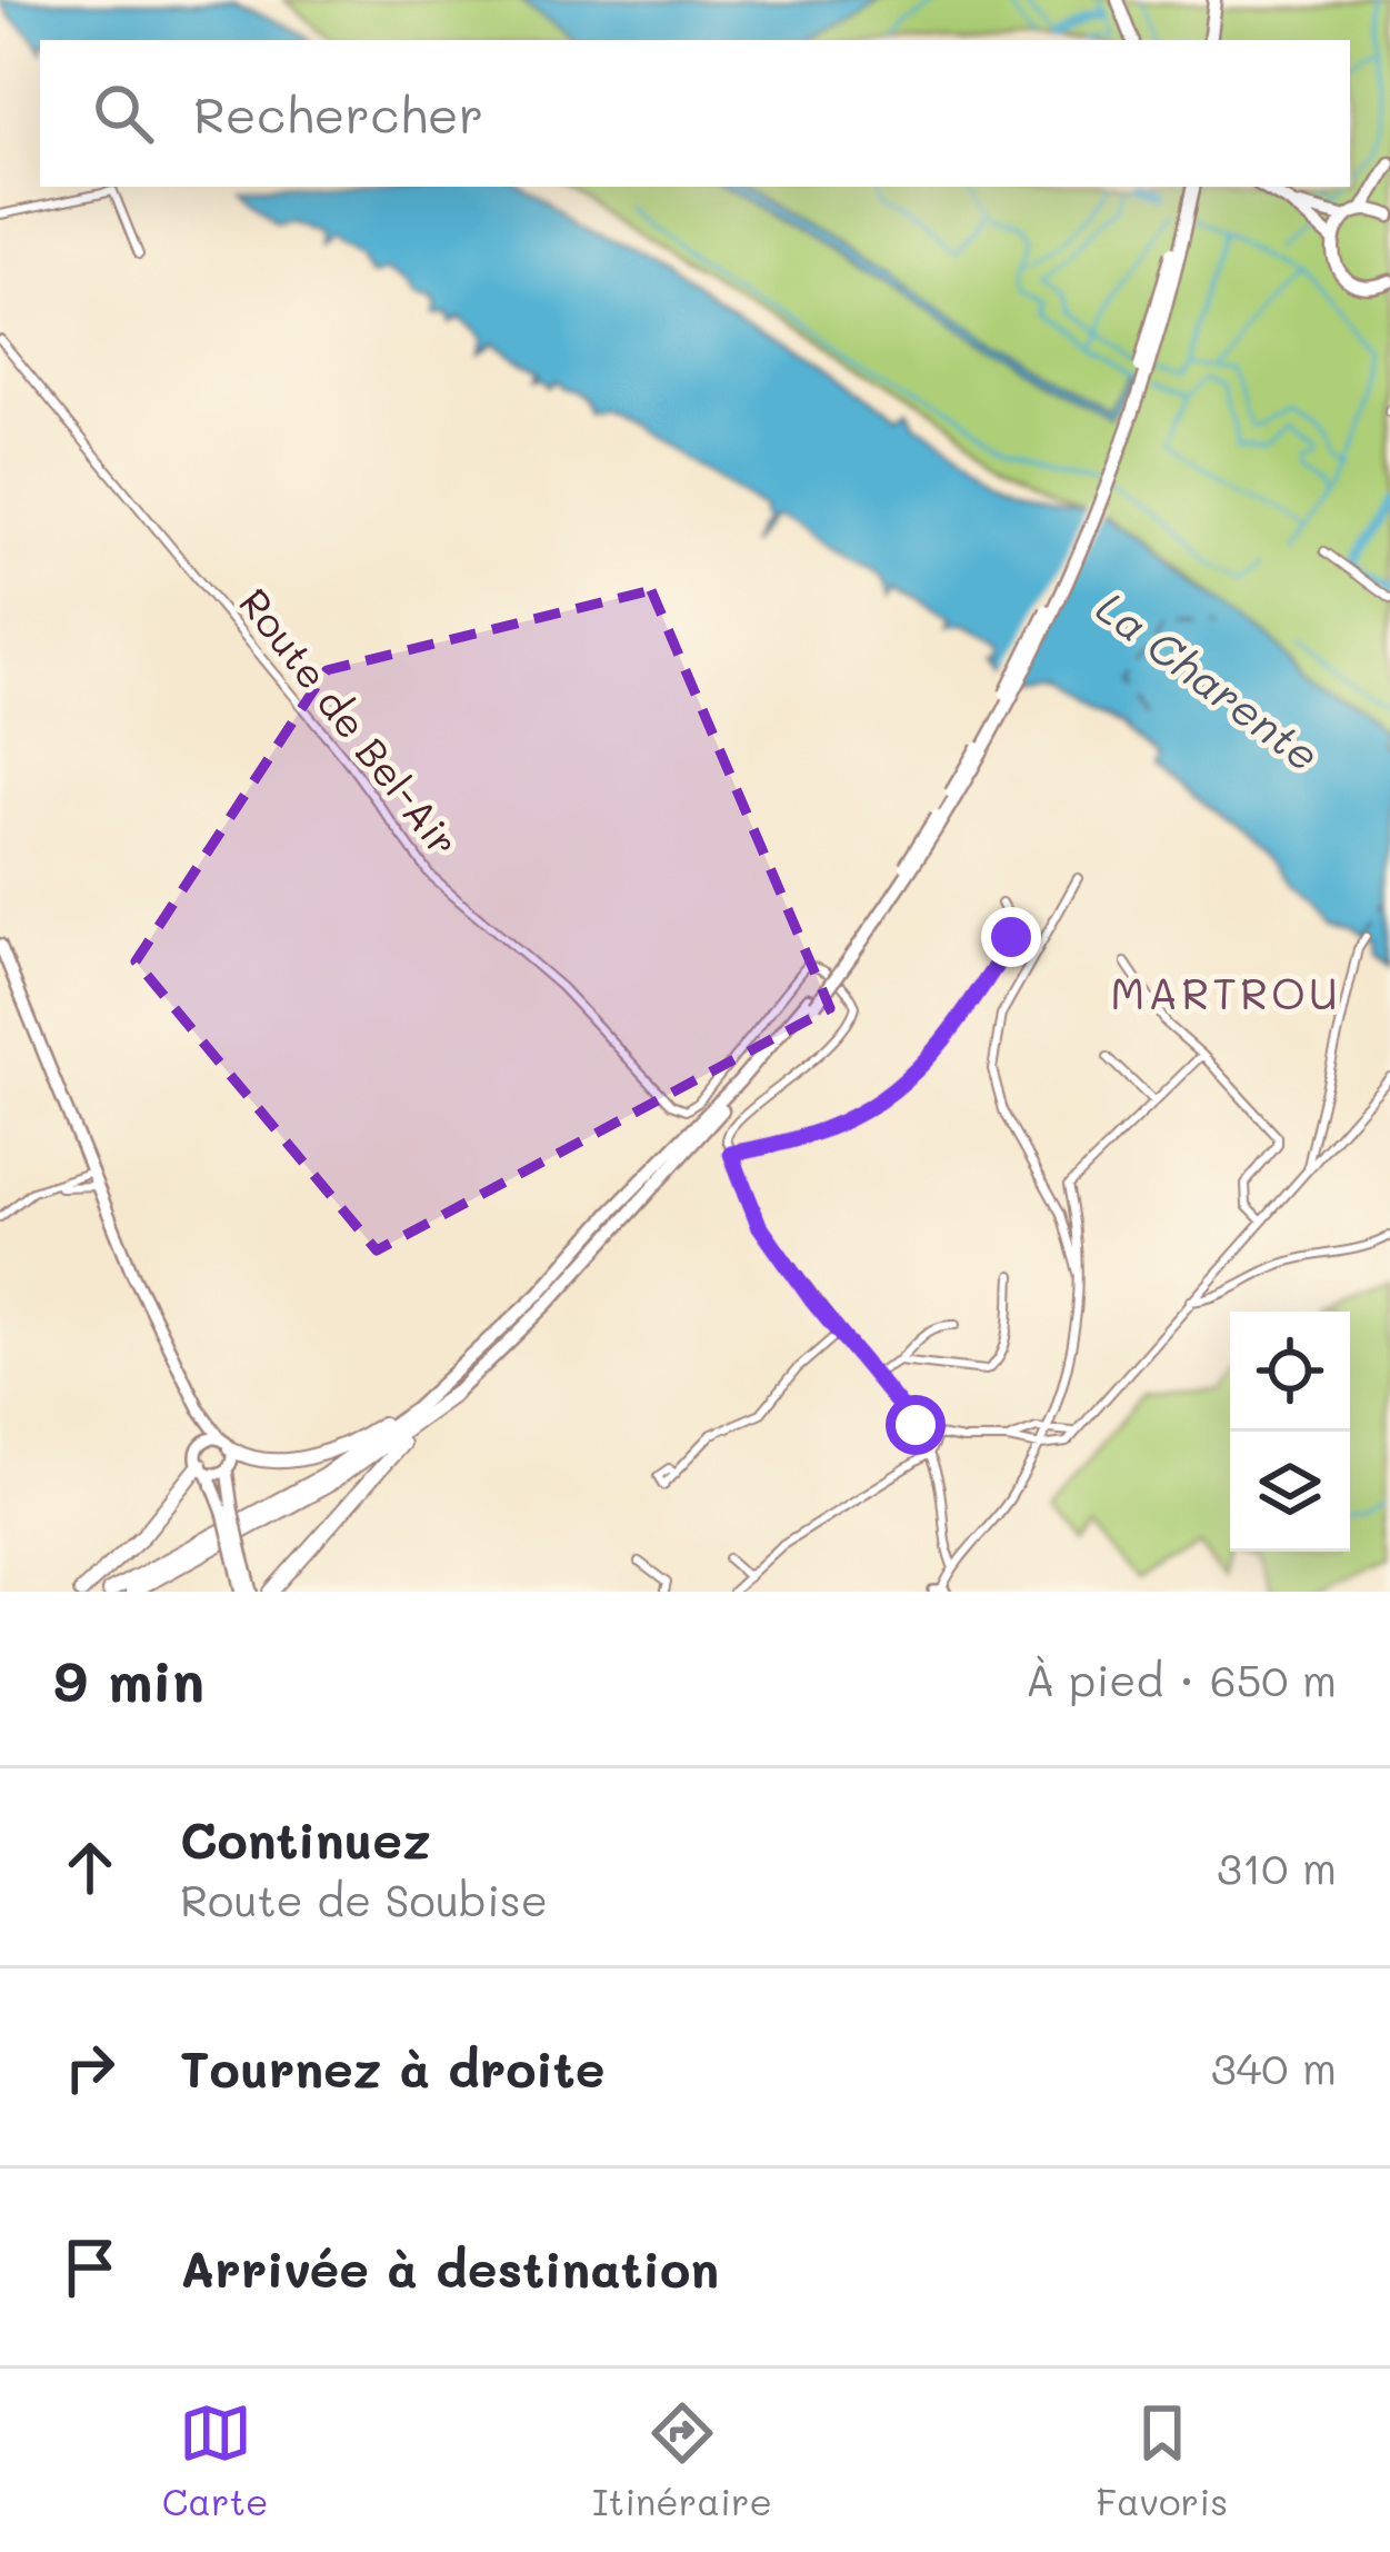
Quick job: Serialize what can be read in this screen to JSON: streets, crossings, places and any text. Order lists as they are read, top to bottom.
{
  "streets": {
    "street": ["Route de Bel-Air"]
  },
  "districts": ["MARTROU"],
  "water": ["La Charente"],
  "page": {
    "search": "Rechercher",
    "heading": ["9 min", "À pied · 650 m"],
    "list": [
      ["Continuez", "Route de Soubise", "310 m"],
      ["Tournez à droite", "340 m"],
      "Arrivée à destination"
    ],
    "nav": ["Carte", "Itinéraire", "Favoris"]
  }
}
